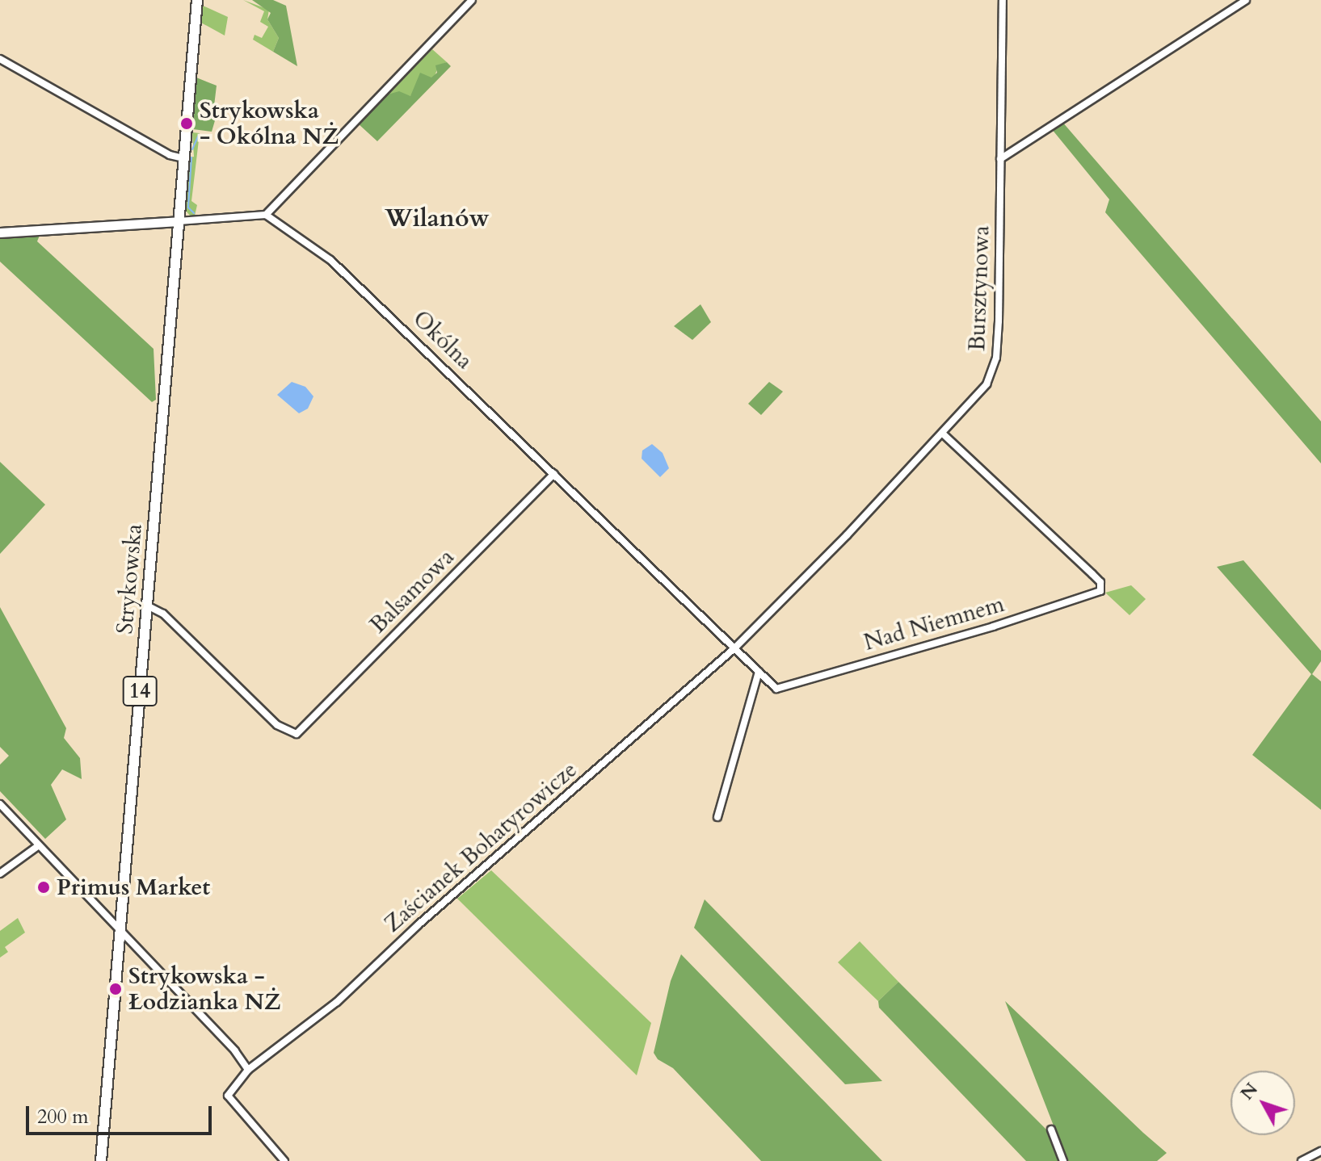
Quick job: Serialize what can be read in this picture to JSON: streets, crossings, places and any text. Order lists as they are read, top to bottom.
{
  "streets": {
    "main road": ["Strykowska", "14"],
    "street": [
      "Bursztynowa",
      "Okólna",
      "Balsamowa",
      "Nad Niemnem",
      "Zaścianek Bohatyrowicze"
    ]
  },
  "crossings": [
    ["Bursztynowa", "Okólna"],
    ["Bursztynowa", "Nad Niemnem"],
    ["Bursztynowa", "Zaścianek Bohatyrowicze"],
    ["Okólna", "Balsamowa"],
    ["Okólna", "Nad Niemnem"],
    ["Okólna", "Zaścianek Bohatyrowicze"],
    ["Strykowska", "Balsamowa"]
  ],
  "districts": ["Wilanów"],
  "places": ["Strykowska - Okólna NŻ", "Primus Market", "Strykowska - Łodzianka NŻ"],
  "scale_bar": "200 m",
  "north": "top left"
}
